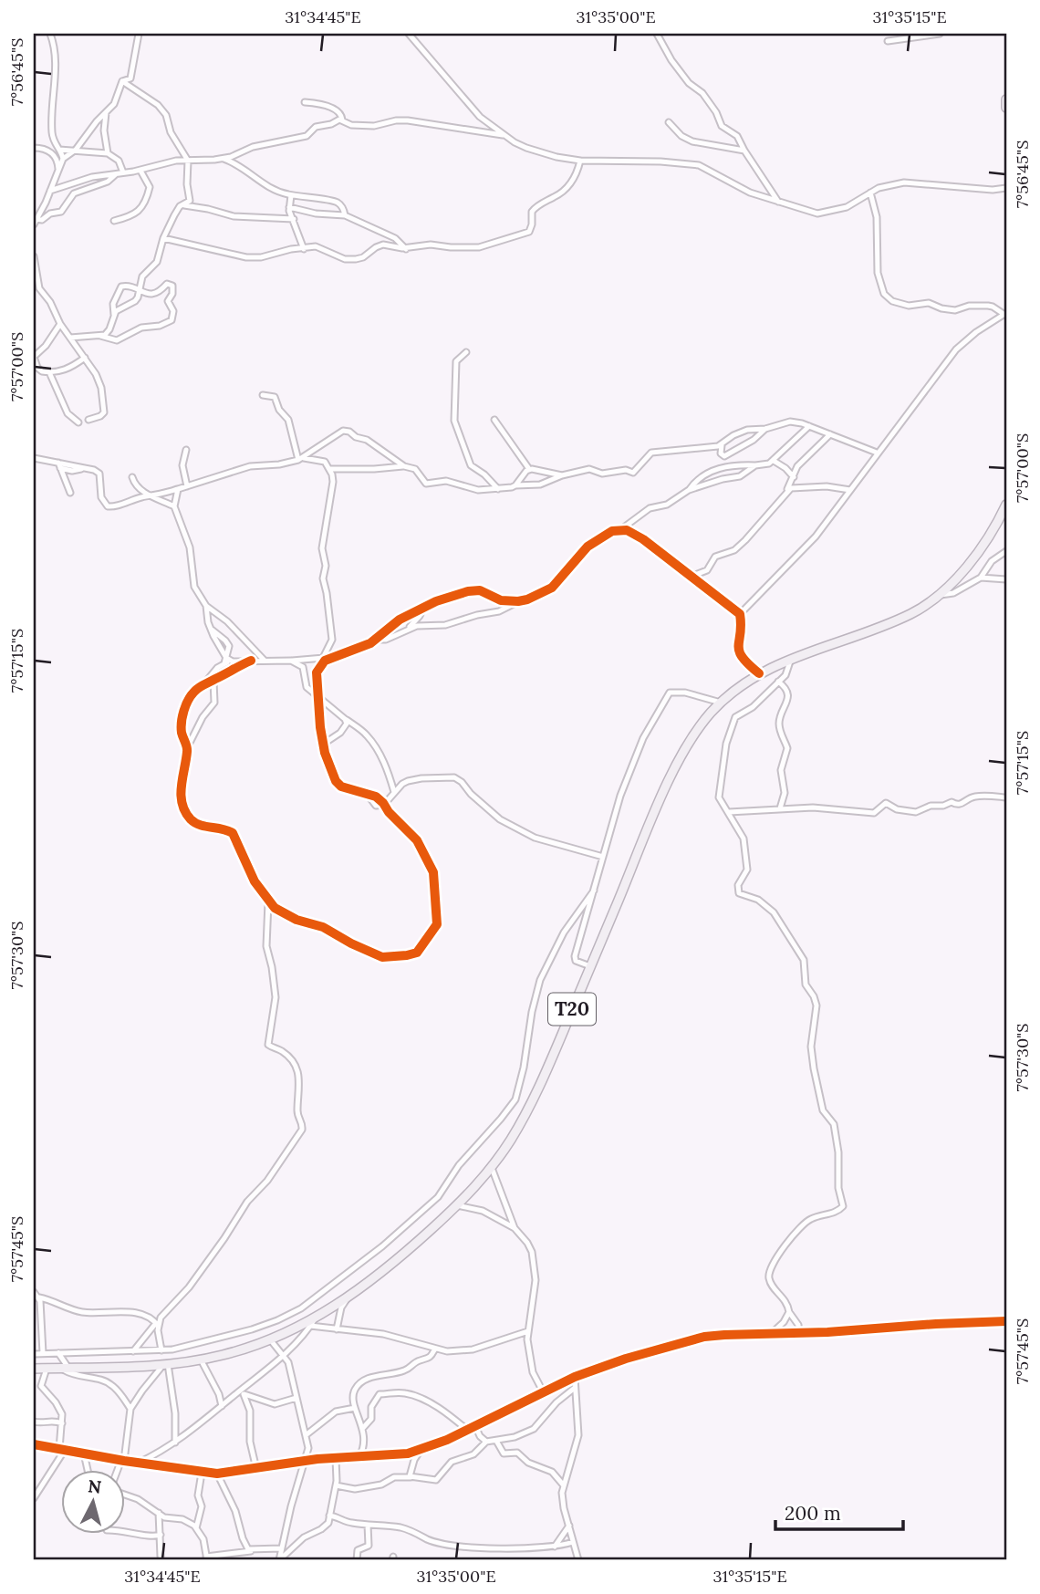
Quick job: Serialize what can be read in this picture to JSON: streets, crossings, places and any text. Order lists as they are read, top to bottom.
{
  "streets": {
    "main road": ["T20"]
  },
  "scale_bar": "200 m",
  "north": "top",
  "coordinates": [
    "31°34'45\"E",
    "31°35'00\"E",
    "31°35'15\"E",
    "7°56'45\"S",
    "7°57'00\"S",
    "7°57'15\"S",
    "7°57'30\"S",
    "7°57'45\"S"
  ]
}
